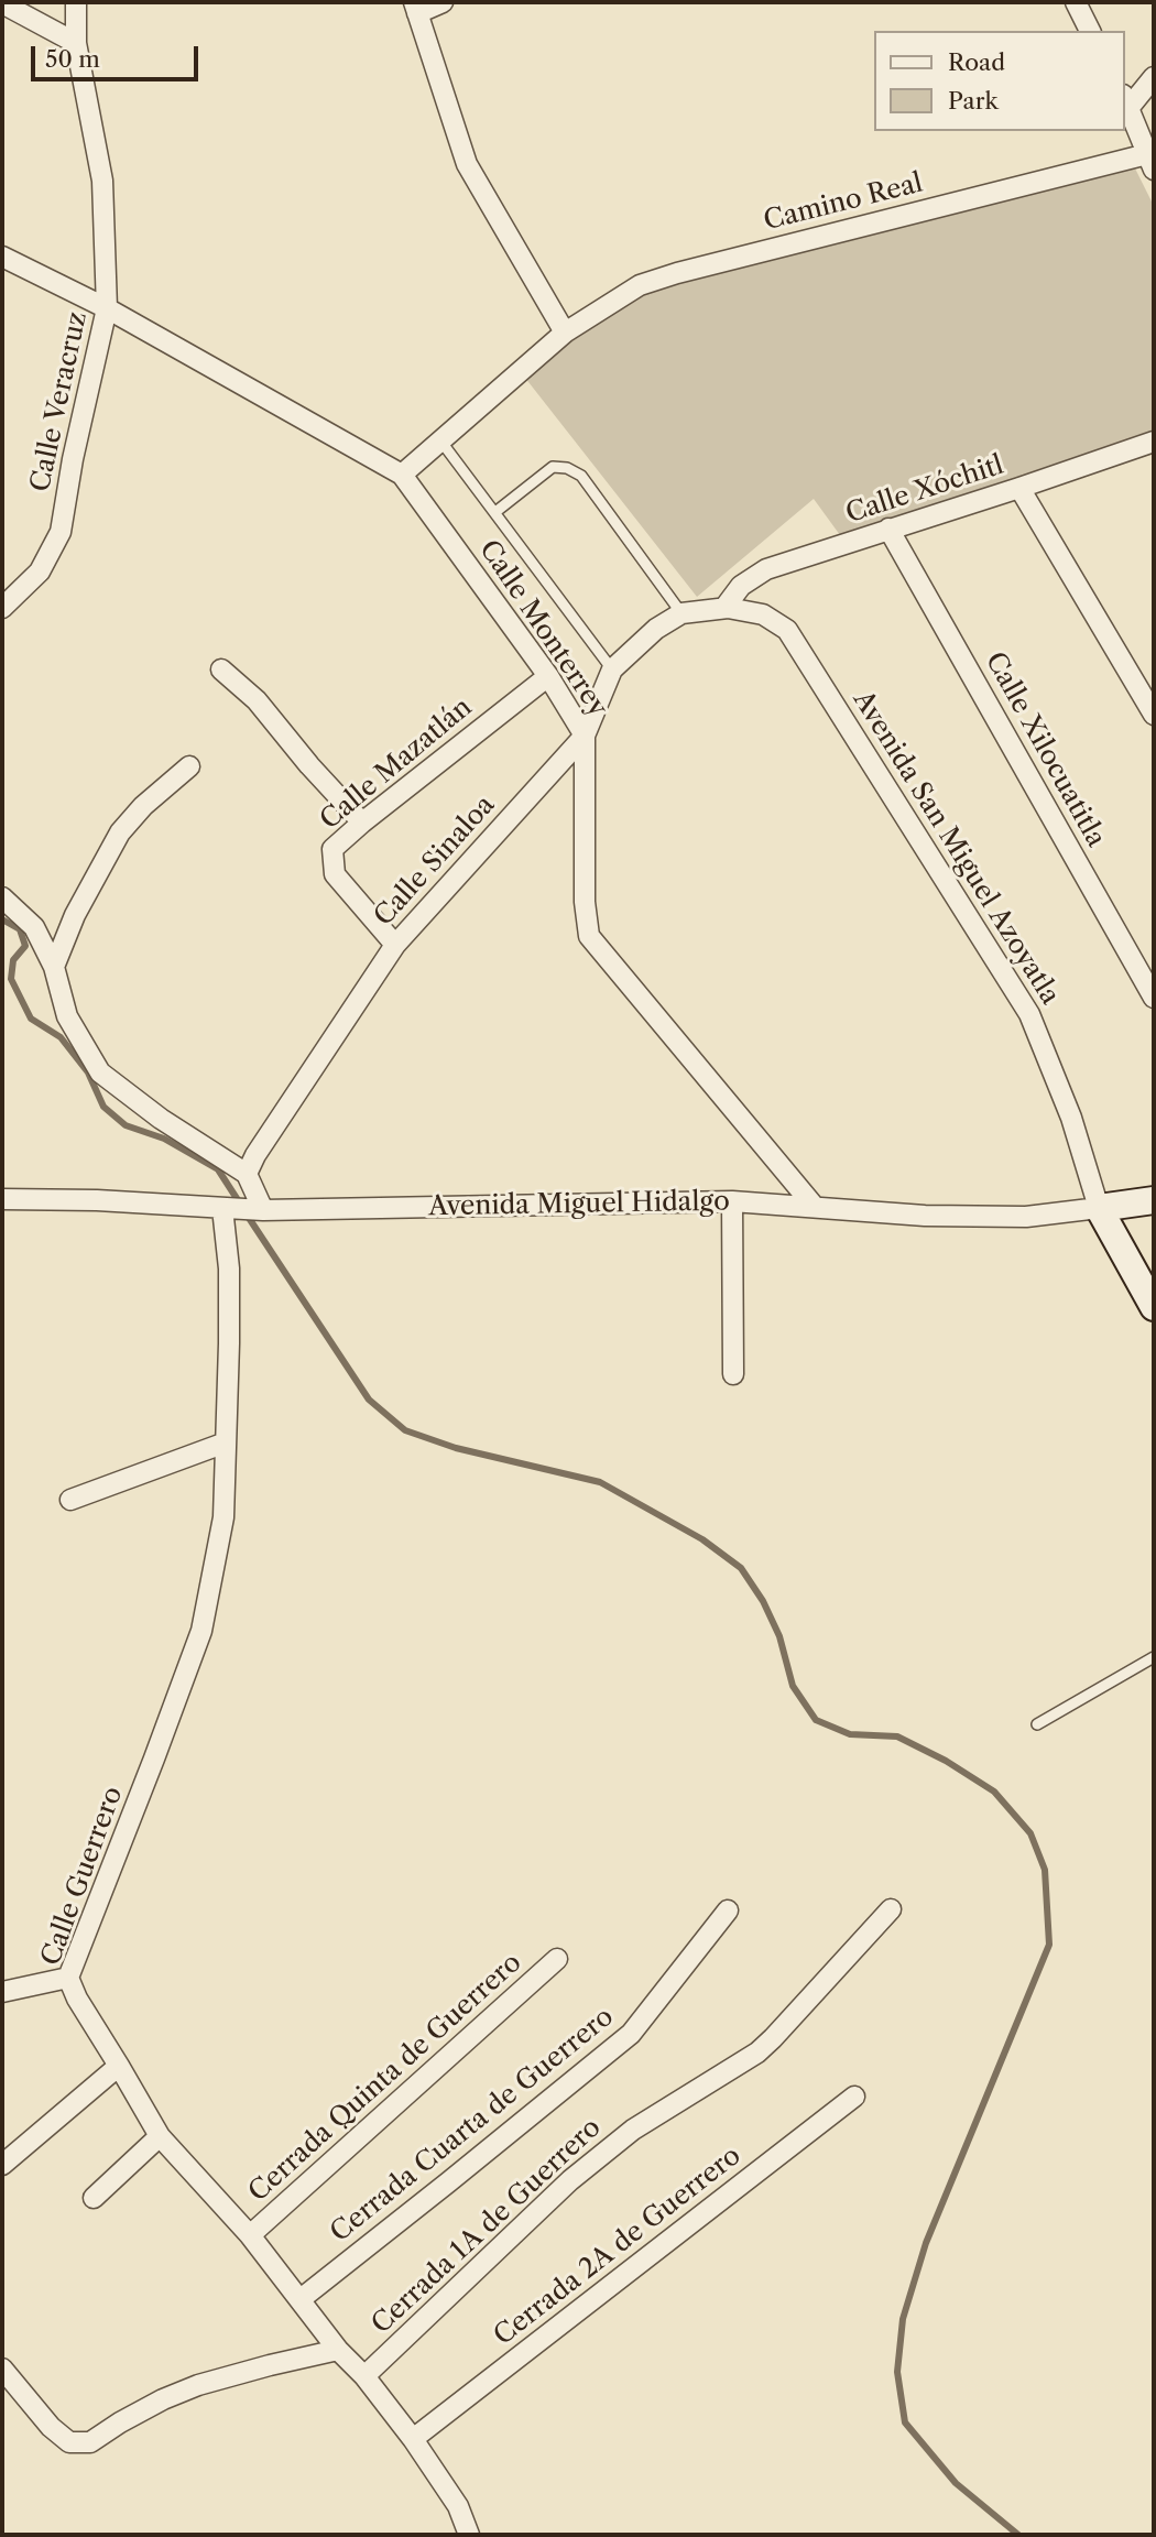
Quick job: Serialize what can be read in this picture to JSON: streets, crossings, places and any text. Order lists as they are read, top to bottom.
{
  "streets": {
    "street": [
      "Camino Real",
      "Calle Veracruz",
      "Calle Xóchitl",
      "Calle Monterrey",
      "Calle Xilocuatitla",
      "Calle Mazatlán",
      "Avenida San Miguel Azoyatla",
      "Calle Sinaloa",
      "Avenida Miguel Hidalgo",
      "Calle Guerrero",
      "Cerrada Quinta de Guerrero",
      "Cerrada Cuarta de Guerrero",
      "Cerrada 1A de Guerrero",
      "Cerrada 2A de Guerrero"
    ]
  },
  "crossings": [
    ["Camino Real", "Calle Monterrey"],
    ["Calle Veracruz", "Calle Monterrey"],
    ["Calle Xóchitl", "Calle Xilocuatitla"],
    ["Calle Xóchitl", "Avenida San Miguel Azoyatla"],
    ["Calle Xóchitl", "Calle Sinaloa"],
    ["Calle Monterrey", "Calle Mazatlán"],
    ["Calle Monterrey", "Calle Sinaloa"],
    ["Calle Monterrey", "Avenida Miguel Hidalgo"],
    ["Calle Mazatlán", "Calle Sinaloa"],
    ["Avenida San Miguel Azoyatla", "Calle Sinaloa"],
    ["Avenida San Miguel Azoyatla", "Avenida Miguel Hidalgo"],
    ["Avenida Miguel Hidalgo", "Calle Guerrero"],
    ["Calle Guerrero", "Cerrada Quinta de Guerrero"],
    ["Calle Guerrero", "Cerrada Cuarta de Guerrero"],
    ["Calle Guerrero", "Cerrada 1A de Guerrero"],
    ["Calle Guerrero", "Cerrada 2A de Guerrero"]
  ],
  "legend": ["Road", "Park"],
  "scale_bar": "50 m"
}
